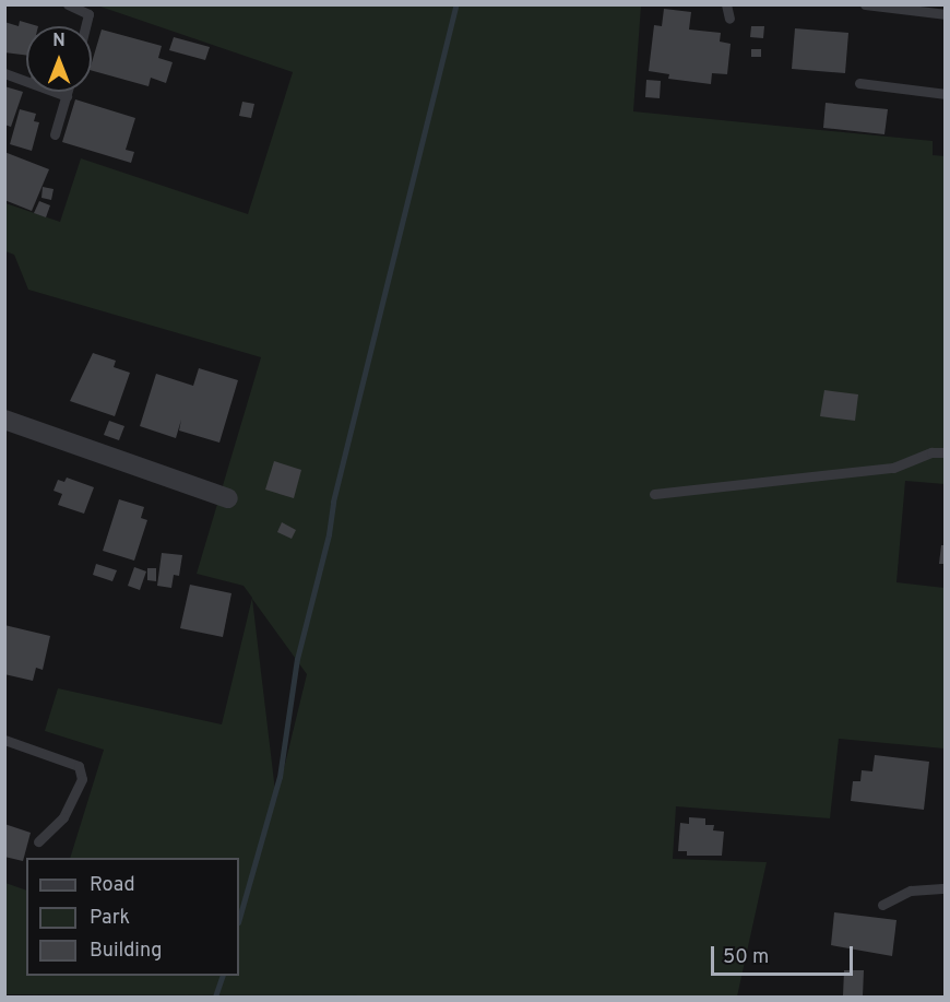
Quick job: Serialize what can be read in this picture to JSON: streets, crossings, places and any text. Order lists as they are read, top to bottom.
{
  "legend": ["Road", "Park", "Building"],
  "scale_bar": "50 m",
  "north": "top"
}
